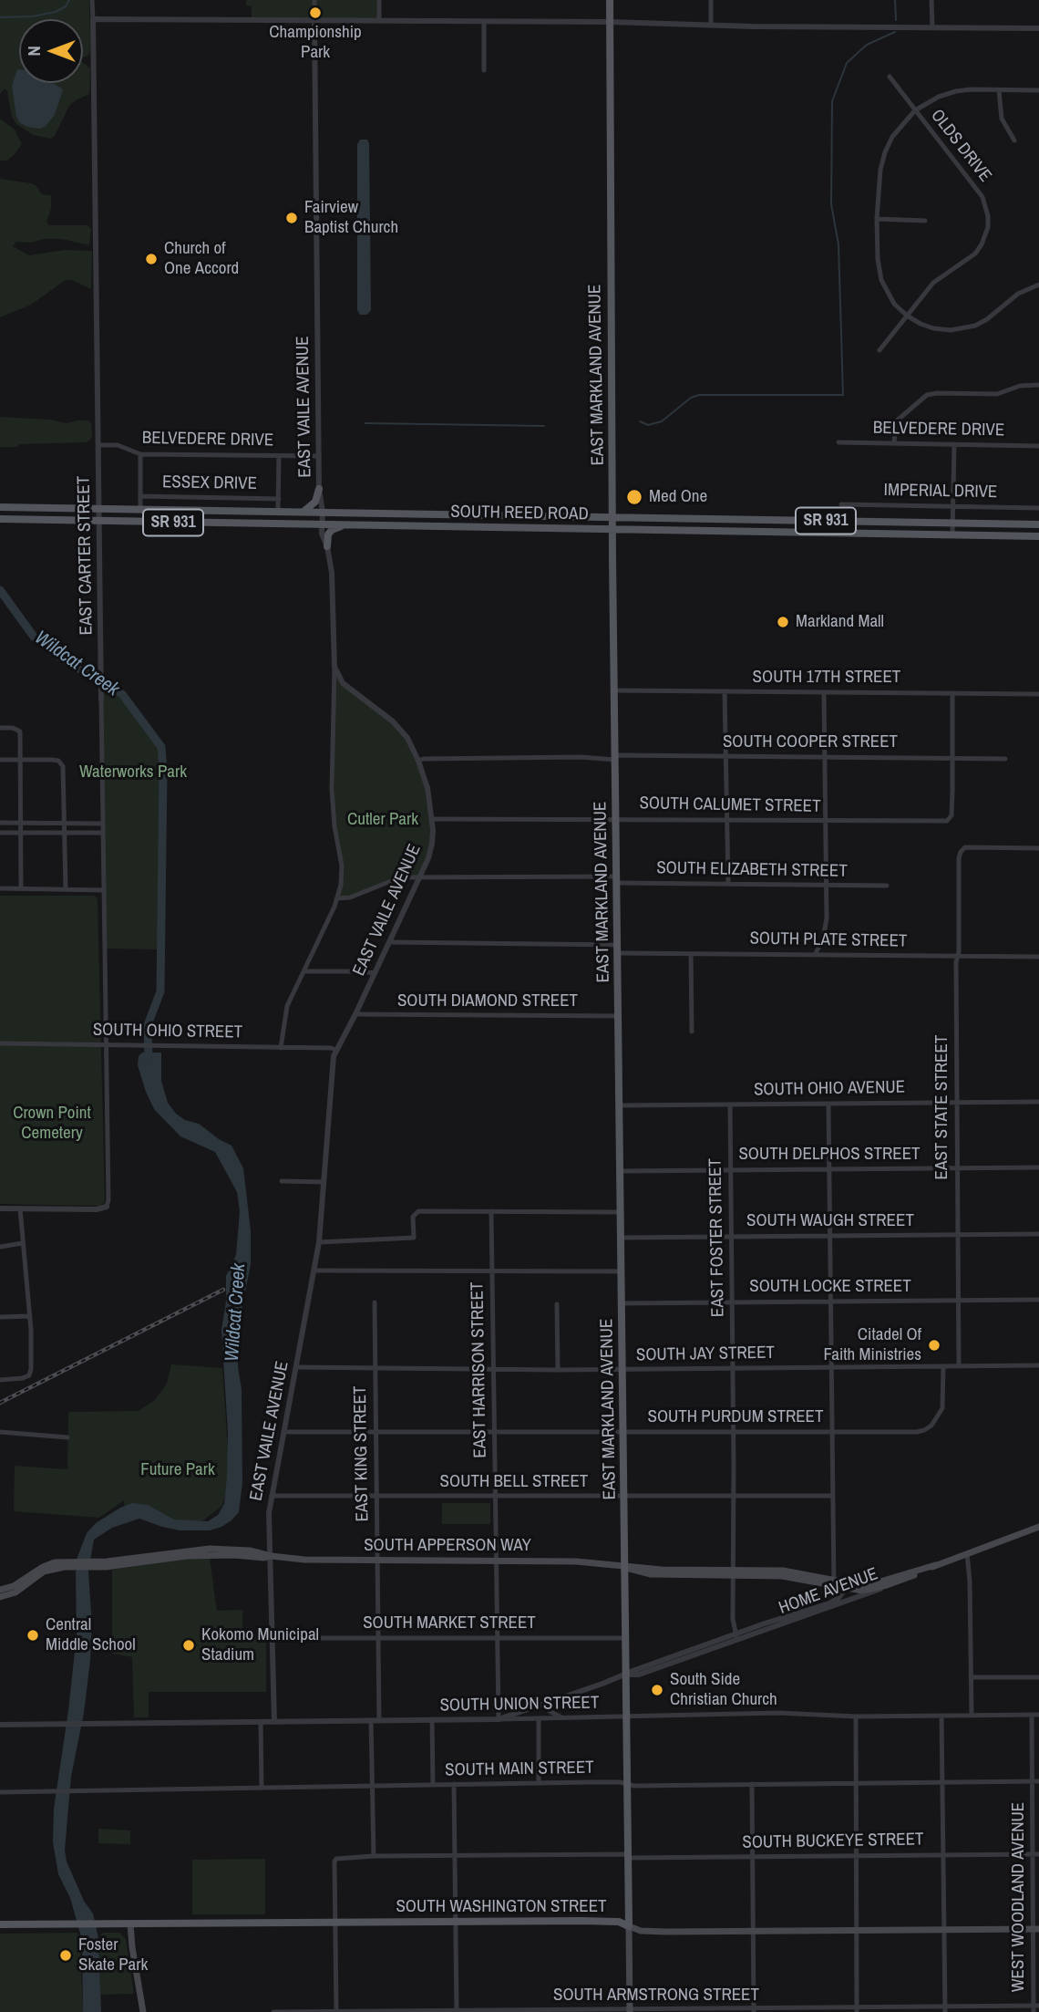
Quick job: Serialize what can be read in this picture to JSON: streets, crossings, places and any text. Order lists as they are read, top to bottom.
{
  "streets": {
    "main road": [
      "EAST MARKLAND AVENUE",
      "SOUTH REED ROAD",
      "SR 931",
      "SOUTH APPERSON WAY",
      "HOME AVENUE",
      "SOUTH WASHINGTON STREET"
    ],
    "street": [
      "OLDS DRIVE",
      "EAST VAILE AVENUE",
      "BELVEDERE DRIVE",
      "ESSEX DRIVE",
      "IMPERIAL DRIVE",
      "EAST CARTER STREET",
      "SOUTH 17TH STREET",
      "SOUTH COOPER STREET",
      "SOUTH CALUMET STREET",
      "SOUTH ELIZABETH STREET",
      "SOUTH PLATE STREET",
      "SOUTH DIAMOND STREET",
      "SOUTH OHIO STREET",
      "SOUTH OHIO AVENUE",
      "EAST STATE STREET",
      "SOUTH DELPHOS STREET",
      "SOUTH WAUGH STREET",
      "EAST FOSTER STREET",
      "SOUTH LOCKE STREET",
      "SOUTH JAY STREET",
      "EAST HARRISON STREET",
      "SOUTH PURDUM STREET",
      "EAST KING STREET",
      "SOUTH BELL STREET",
      "SOUTH MARKET STREET",
      "SOUTH UNION STREET",
      "SOUTH MAIN STREET",
      "SOUTH BUCKEYE STREET",
      "WEST WOODLAND AVENUE",
      "SOUTH ARMSTRONG STREET"
    ]
  },
  "crossings": [
    ["EAST MARKLAND AVENUE", "SOUTH REED ROAD"],
    ["EAST MARKLAND AVENUE", "SOUTH 17TH STREET"],
    ["EAST MARKLAND AVENUE", "SOUTH COOPER STREET"],
    ["EAST MARKLAND AVENUE", "SOUTH CALUMET STREET"],
    ["EAST MARKLAND AVENUE", "SOUTH ELIZABETH STREET"],
    ["EAST MARKLAND AVENUE", "SOUTH PLATE STREET"],
    ["EAST MARKLAND AVENUE", "SOUTH DIAMOND STREET"],
    ["EAST MARKLAND AVENUE", "SOUTH OHIO AVENUE"],
    ["EAST MARKLAND AVENUE", "SOUTH DELPHOS STREET"],
    ["EAST MARKLAND AVENUE", "SOUTH WAUGH STREET"],
    ["EAST MARKLAND AVENUE", "SOUTH LOCKE STREET"],
    ["EAST MARKLAND AVENUE", "SOUTH JAY STREET"],
    ["EAST MARKLAND AVENUE", "SOUTH PURDUM STREET"],
    ["EAST MARKLAND AVENUE", "SOUTH BELL STREET"],
    ["EAST MARKLAND AVENUE", "SOUTH APPERSON WAY"],
    ["EAST MARKLAND AVENUE", "HOME AVENUE"],
    ["EAST MARKLAND AVENUE", "SOUTH MARKET STREET"],
    ["EAST MARKLAND AVENUE", "SOUTH UNION STREET"],
    ["EAST MARKLAND AVENUE", "SOUTH MAIN STREET"],
    ["EAST MARKLAND AVENUE", "SOUTH BUCKEYE STREET"],
    ["EAST MARKLAND AVENUE", "SOUTH WASHINGTON STREET"],
    ["EAST VAILE AVENUE", "BELVEDERE DRIVE"],
    ["EAST VAILE AVENUE", "SOUTH REED ROAD"],
    ["EAST VAILE AVENUE", "SOUTH COOPER STREET"],
    ["EAST VAILE AVENUE", "SOUTH CALUMET STREET"],
    ["EAST VAILE AVENUE", "SOUTH ELIZABETH STREET"],
    ["EAST VAILE AVENUE", "SOUTH PLATE STREET"],
    ["EAST VAILE AVENUE", "SOUTH DIAMOND STREET"],
    ["EAST VAILE AVENUE", "SOUTH OHIO STREET"],
    ["EAST VAILE AVENUE", "SOUTH JAY STREET"],
    ["EAST VAILE AVENUE", "SOUTH PURDUM STREET"],
    ["EAST VAILE AVENUE", "SOUTH BELL STREET"],
    ["EAST VAILE AVENUE", "SOUTH APPERSON WAY"],
    ["EAST VAILE AVENUE", "SOUTH MARKET STREET"],
    ["EAST VAILE AVENUE", "SOUTH UNION STREET"],
    ["BELVEDERE DRIVE", "ESSEX DRIVE"],
    ["BELVEDERE DRIVE", "EAST CARTER STREET"],
    ["ESSEX DRIVE", "SOUTH REED ROAD"],
    ["SOUTH REED ROAD", "EAST CARTER STREET"],
    ["EAST CARTER STREET", "SOUTH OHIO STREET"],
    ["SOUTH COOPER STREET", "SOUTH CALUMET STREET"],
    ["SOUTH PLATE STREET", "EAST STATE STREET"],
    ["SOUTH OHIO AVENUE", "EAST STATE STREET"],
    ["SOUTH OHIO AVENUE", "EAST FOSTER STREET"],
    ["EAST STATE STREET", "SOUTH DELPHOS STREET"],
    ["EAST STATE STREET", "SOUTH WAUGH STREET"],
    ["EAST STATE STREET", "SOUTH LOCKE STREET"],
    ["EAST STATE STREET", "SOUTH JAY STREET"],
    ["SOUTH DELPHOS STREET", "EAST FOSTER STREET"],
    ["SOUTH WAUGH STREET", "EAST FOSTER STREET"],
    ["EAST FOSTER STREET", "SOUTH LOCKE STREET"],
    ["EAST FOSTER STREET", "SOUTH JAY STREET"],
    ["EAST FOSTER STREET", "SOUTH PURDUM STREET"],
    ["EAST FOSTER STREET", "SOUTH BELL STREET"],
    ["EAST FOSTER STREET", "SOUTH APPERSON WAY"],
    ["EAST FOSTER STREET", "HOME AVENUE"],
    ["SOUTH JAY STREET", "EAST HARRISON STREET"],
    ["SOUTH JAY STREET", "SOUTH PURDUM STREET"],
    ["SOUTH JAY STREET", "EAST KING STREET"],
    ["EAST HARRISON STREET", "SOUTH PURDUM STREET"],
    ["EAST HARRISON STREET", "SOUTH BELL STREET"],
    ["EAST HARRISON STREET", "SOUTH APPERSON WAY"],
    ["EAST HARRISON STREET", "HOME AVENUE"],
    ["EAST HARRISON STREET", "SOUTH MARKET STREET"],
    ["EAST HARRISON STREET", "SOUTH UNION STREET"],
    ["SOUTH PURDUM STREET", "EAST KING STREET"],
    ["EAST KING STREET", "SOUTH BELL STREET"],
    ["EAST KING STREET", "SOUTH APPERSON WAY"],
    ["EAST KING STREET", "SOUTH MARKET STREET"],
    ["EAST KING STREET", "SOUTH UNION STREET"],
    ["SOUTH APPERSON WAY", "HOME AVENUE"],
    ["HOME AVENUE", "SOUTH UNION STREET"],
    ["SOUTH UNION STREET", "WEST WOODLAND AVENUE"],
    ["SOUTH MAIN STREET", "WEST WOODLAND AVENUE"],
    ["SOUTH BUCKEYE STREET", "WEST WOODLAND AVENUE"],
    ["SOUTH BUCKEYE STREET", "SOUTH WASHINGTON STREET"],
    ["WEST WOODLAND AVENUE", "SOUTH WASHINGTON STREET"],
    ["WEST WOODLAND AVENUE", "SOUTH ARMSTRONG STREET"]
  ],
  "water": ["Wildcat Creek"],
  "parks": [
    "Waterworks Park",
    "Cutler Park",
    "Crown Point Cemetery",
    "Future Park"
  ],
  "places": [
    "Championship Park",
    "Fairview Baptist Church",
    "Church of One Accord",
    "Med One",
    "Markland Mall",
    "Citadel Of Faith Ministries",
    "Central Middle School",
    "Kokomo Municipal Stadium",
    "South Side Christian Church",
    "Foster Skate Park"
  ],
  "north": "left"
}
